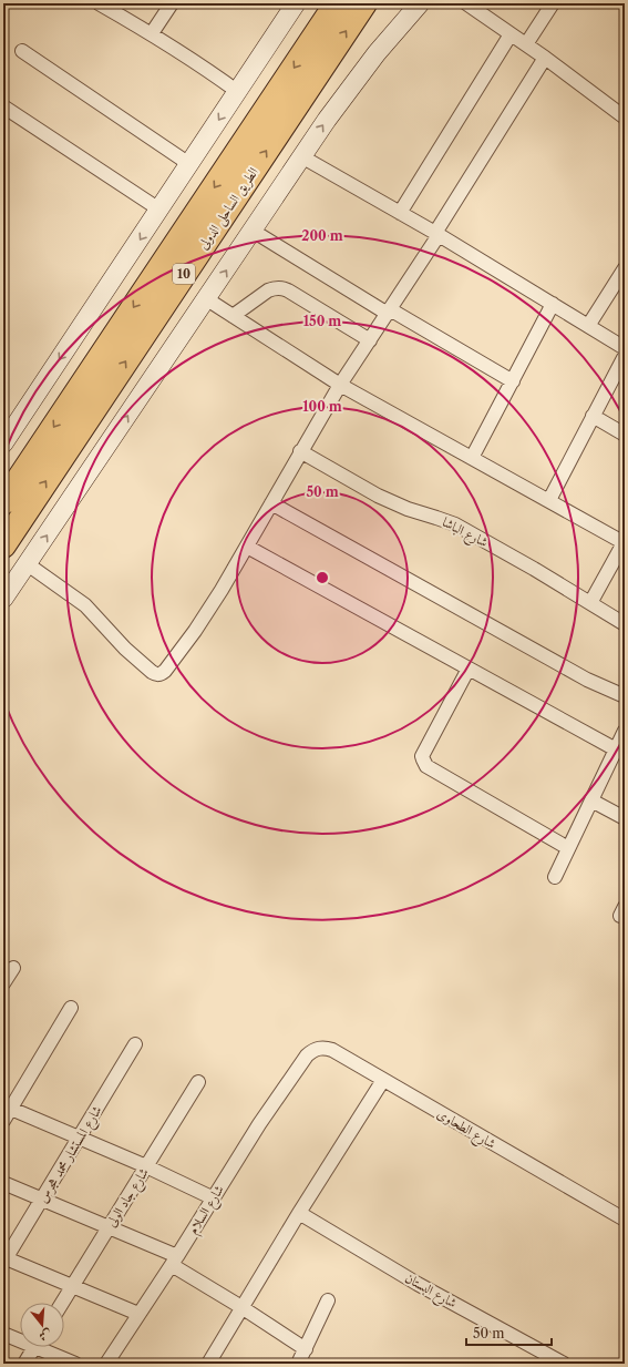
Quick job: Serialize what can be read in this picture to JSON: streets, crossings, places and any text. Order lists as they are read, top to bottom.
{
  "streets": {
    "highway": ["الطريق الساحلى الدولى", "10"],
    "street": [
      "شارع الباشا",
      "شارع الطحاوى",
      "شارع المستشار محمد هجرس",
      "شارع جاد الولى",
      "شارع السلام",
      "شارع البستان"
    ]
  },
  "crossings": [
    ["شارع الطحاوى", "شارع السلام"]
  ],
  "scale_bar": "50 m",
  "north": "bottom",
  "rings": [
    "200 m",
    "150 m",
    "100 m",
    "50 m"
  ]
}
